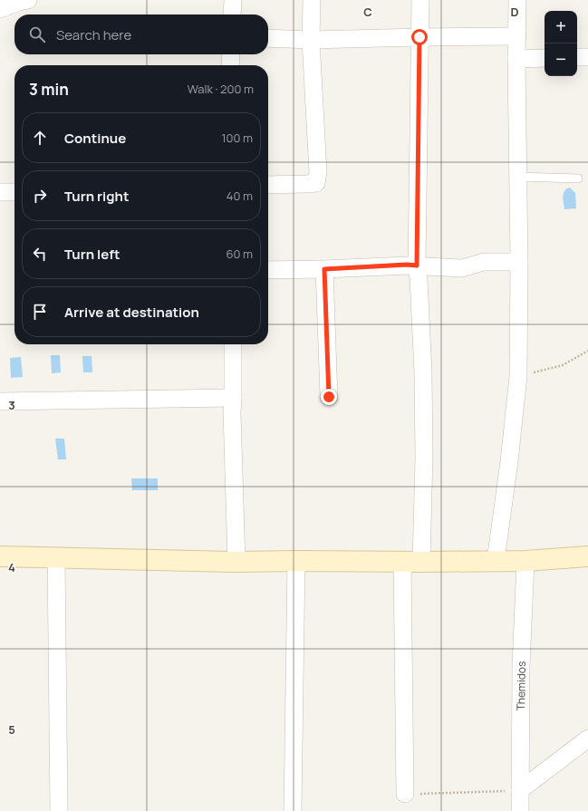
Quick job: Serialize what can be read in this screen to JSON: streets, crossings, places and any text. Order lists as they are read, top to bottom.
{
  "streets": {
    "street": ["Themidos"]
  },
  "page": {
    "map_buttons": ["+", "−"],
    "search": "Search here",
    "heading": ["3 min", "Walk · 200 m"],
    "list": [
      ["Continue", "100 m"],
      ["Turn right", "40 m"],
      ["Turn left", "60 m"],
      "Arrive at destination"
    ]
  },
  "grid": {
    "columns": ["C", "D"],
    "rows": ["3", "4", "5"]
  }
}
